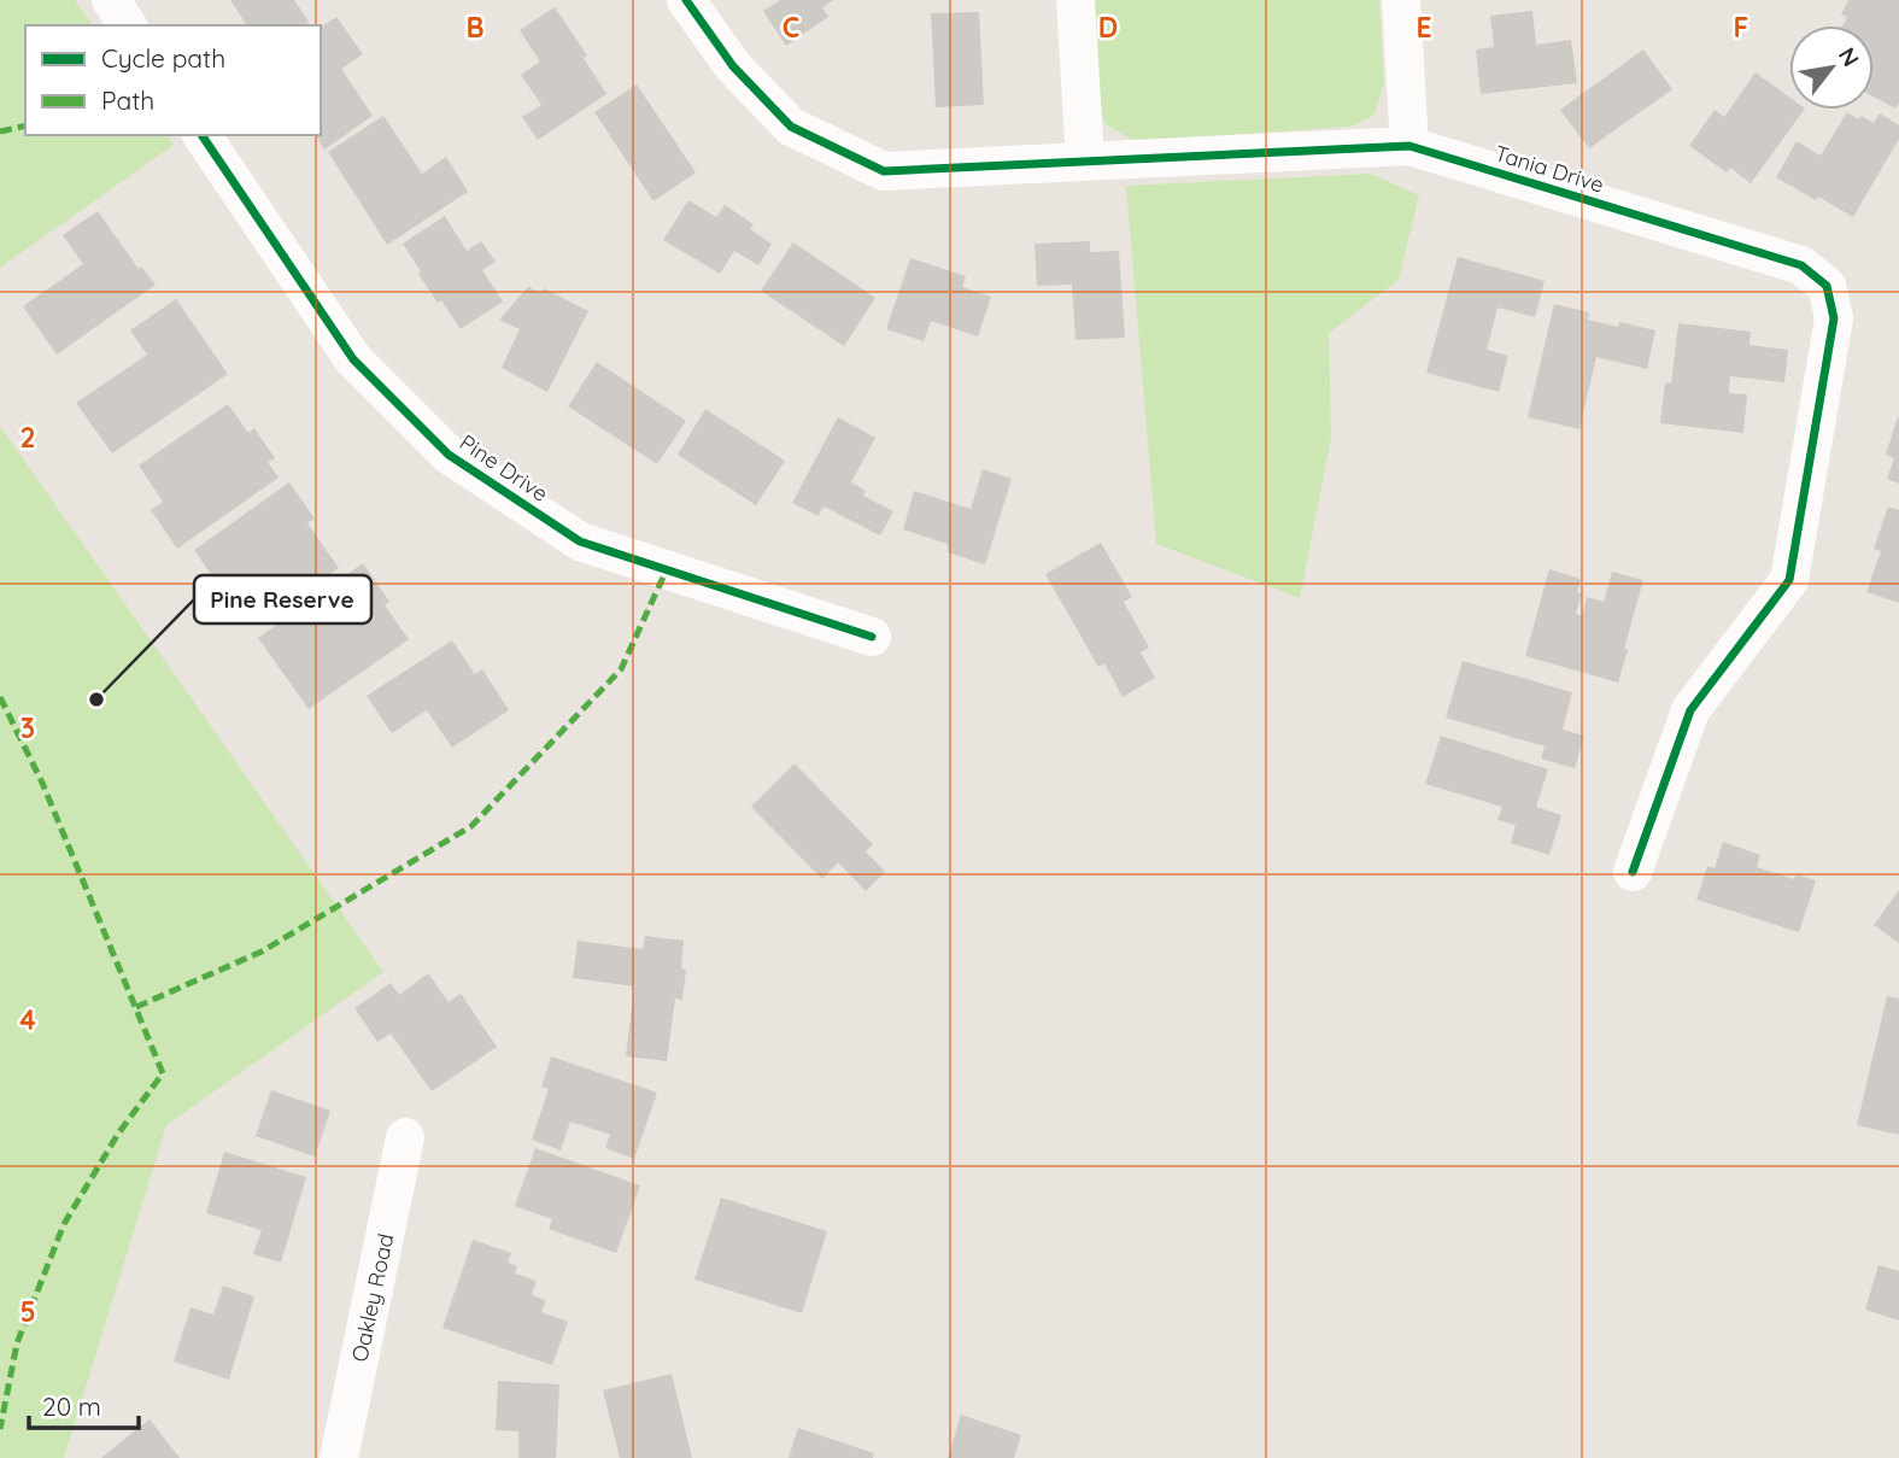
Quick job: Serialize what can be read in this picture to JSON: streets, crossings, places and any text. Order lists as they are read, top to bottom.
{
  "streets": {
    "street": ["Tania Drive", "Pine Drive", "Oakley Road"]
  },
  "places": ["Pine Reserve"],
  "legend": ["Cycle path", "Path"],
  "scale_bar": "20 m",
  "north": "top right",
  "grid": {
    "columns": [
      "B",
      "C",
      "D",
      "E",
      "F"
    ],
    "rows": [
      "2",
      "3",
      "4",
      "5"
    ]
  }
}
